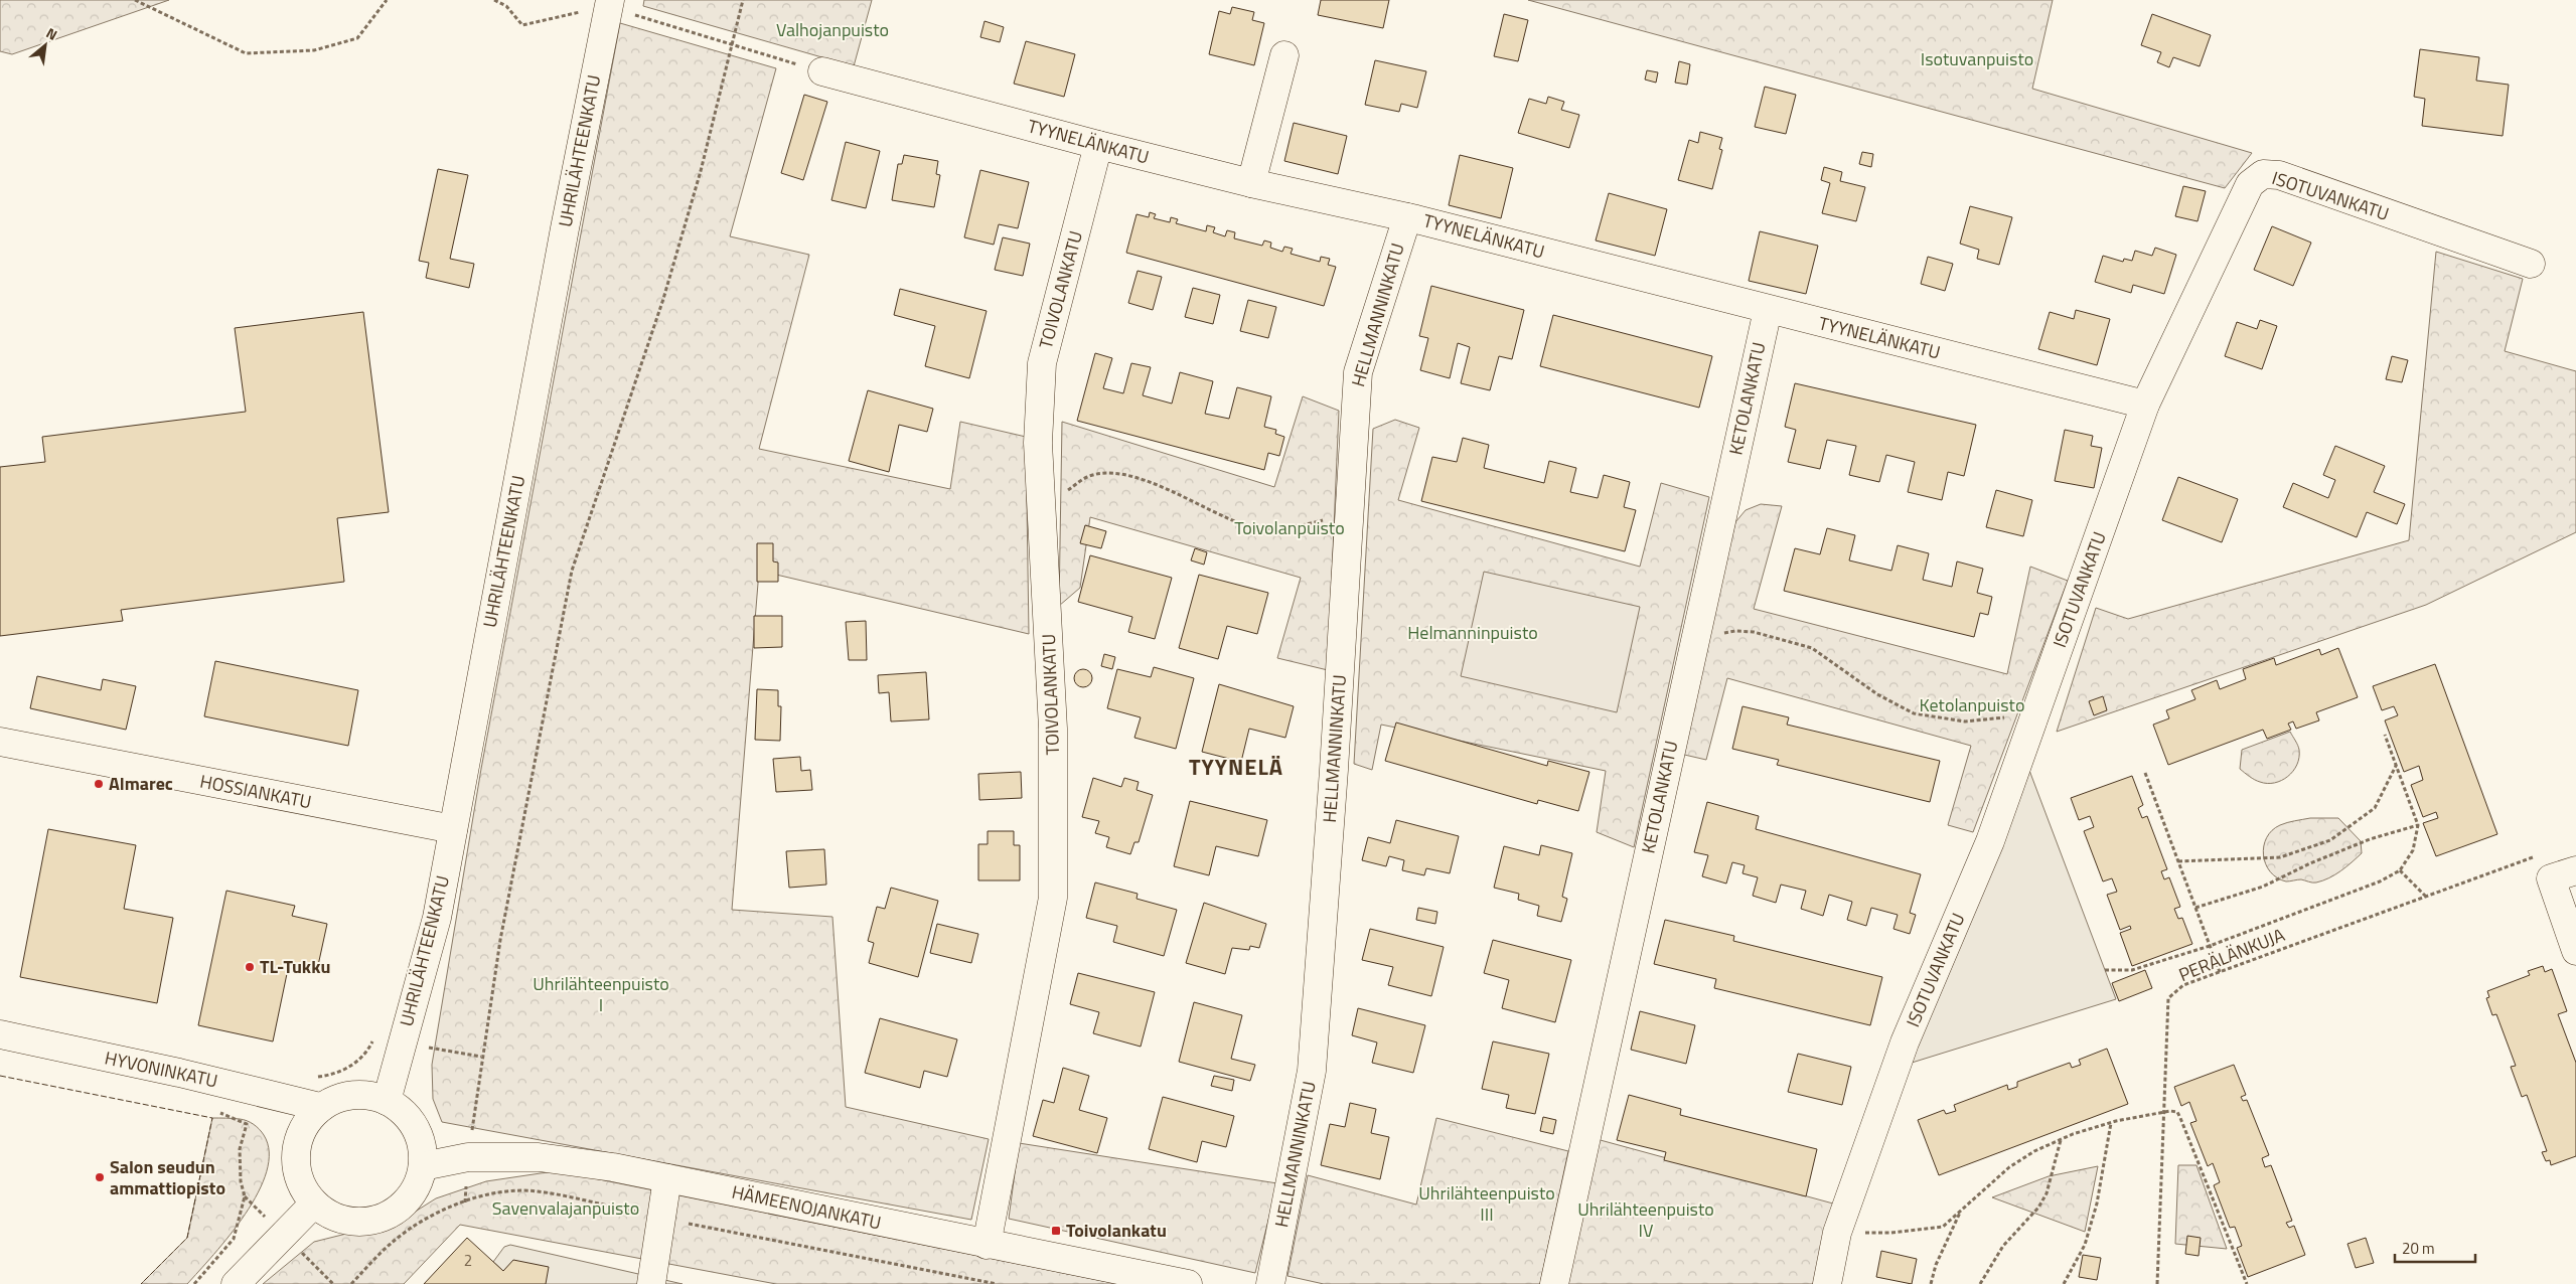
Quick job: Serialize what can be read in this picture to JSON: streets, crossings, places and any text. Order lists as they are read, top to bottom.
{
  "streets": {
    "street": [
      "TYYNELÄNKATU",
      "UHRILÄHTEENKATU",
      "ISOTUVANKATU",
      "TOIVOLANKATU",
      "HELLMANNINKATU",
      "KETOLANKATU",
      "HOSSIANKATU",
      "HYVONINKATU",
      "HÄMEENOJANKATU"
    ],
    "path": ["PERÄLÄNKUJA"]
  },
  "crossings": [
    ["TYYNELÄNKATU", "ISOTUVANKATU"],
    ["TYYNELÄNKATU", "TOIVOLANKATU"],
    ["TYYNELÄNKATU", "HELLMANNINKATU"],
    ["TYYNELÄNKATU", "KETOLANKATU"],
    ["UHRILÄHTEENKATU", "HOSSIANKATU"],
    ["UHRILÄHTEENKATU", "HYVONINKATU"],
    ["UHRILÄHTEENKATU", "HÄMEENOJANKATU"],
    ["TOIVOLANKATU", "HÄMEENOJANKATU"],
    ["HYVONINKATU", "HÄMEENOJANKATU"]
  ],
  "districts": ["TYYNELÄ"],
  "parks": [
    "Valhojanpuisto",
    "Isotuvanpuisto",
    "Toivolanpuisto",
    "Helmanninpuisto",
    "Ketolanpuisto",
    "Uhrilähteenpuisto I",
    "Uhrilähteenpuisto III",
    "Savenvalajanpuisto",
    "Uhrilähteenpuisto IV"
  ],
  "places": {
    "other": ["Almarec", "TL-Tukku", "Salon seudun ammattiopisto"],
    "transit": ["Toivolankatu"]
  },
  "house_numbers": ["2"],
  "scale_bar": "20 m",
  "north": "top right"
}
